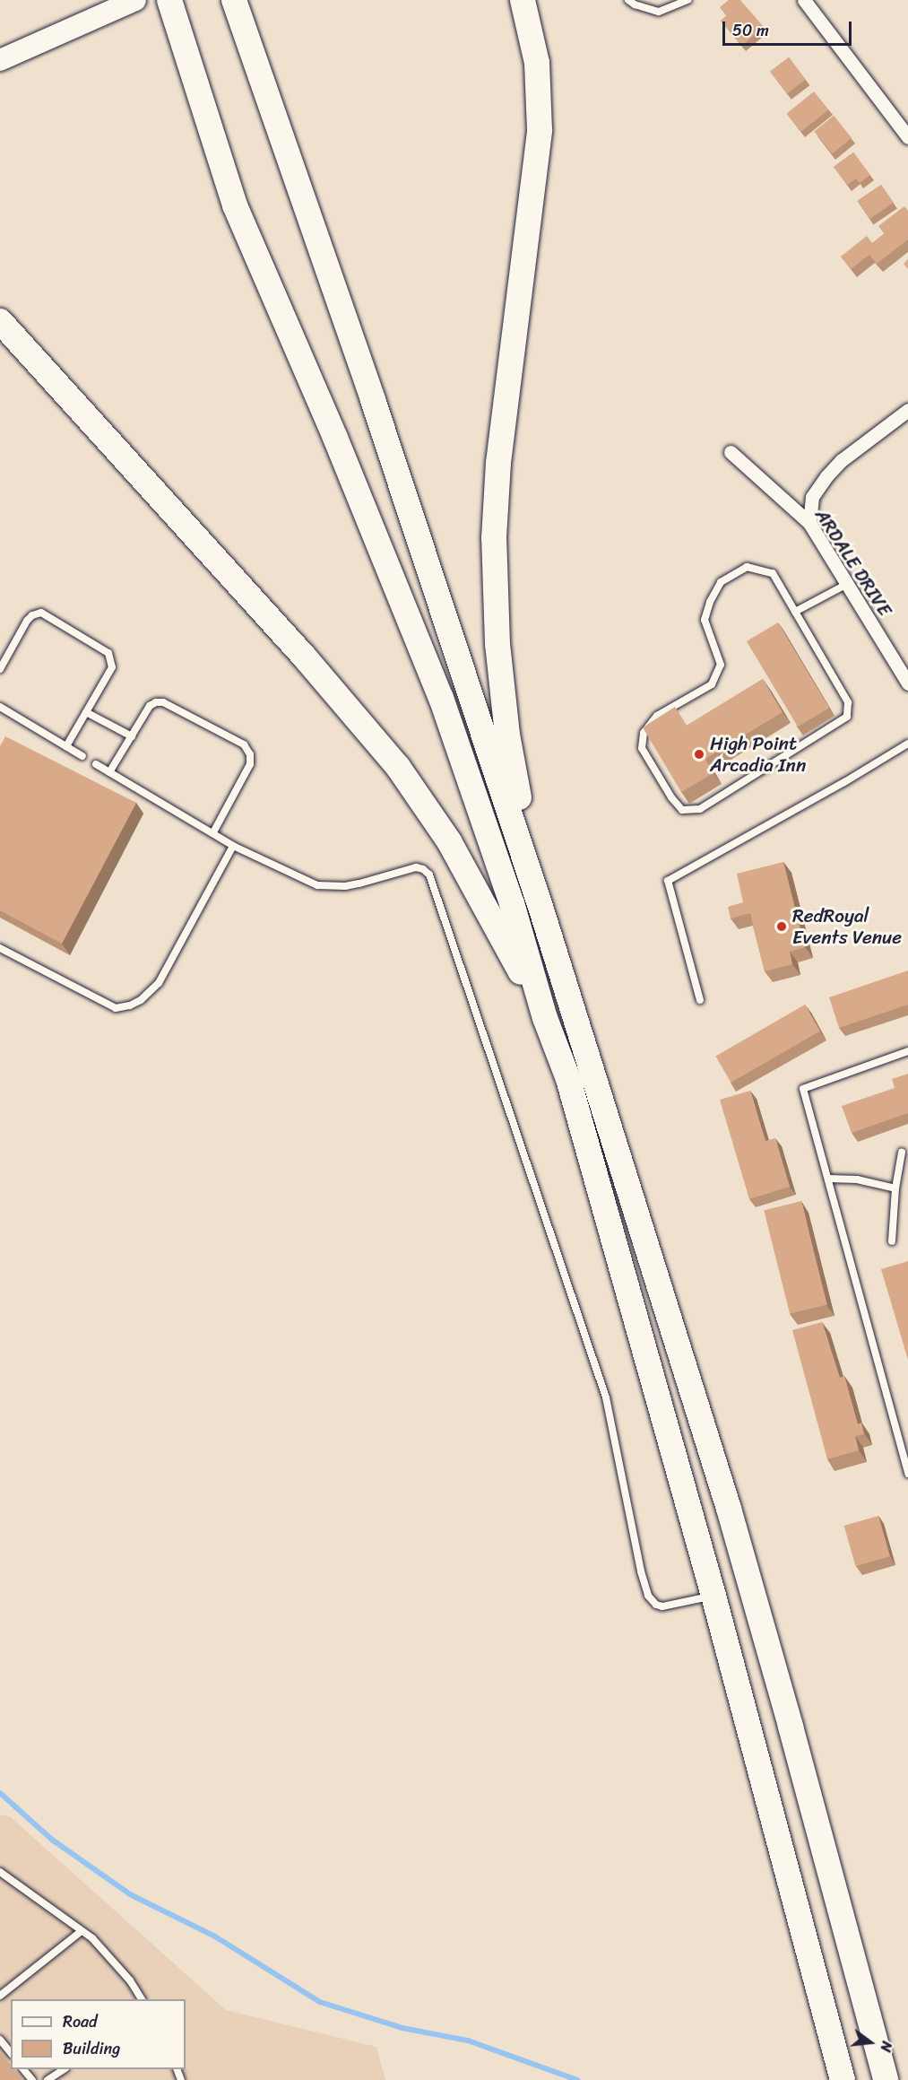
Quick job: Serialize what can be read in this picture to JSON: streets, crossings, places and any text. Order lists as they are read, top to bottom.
{
  "streets": {
    "street": ["ARDALE DRIVE"]
  },
  "places": ["High Point Arcadia Inn", "RedRoyal Events Venue"],
  "legend": ["Road", "Building"],
  "scale_bar": "50 m",
  "north": "right"
}
